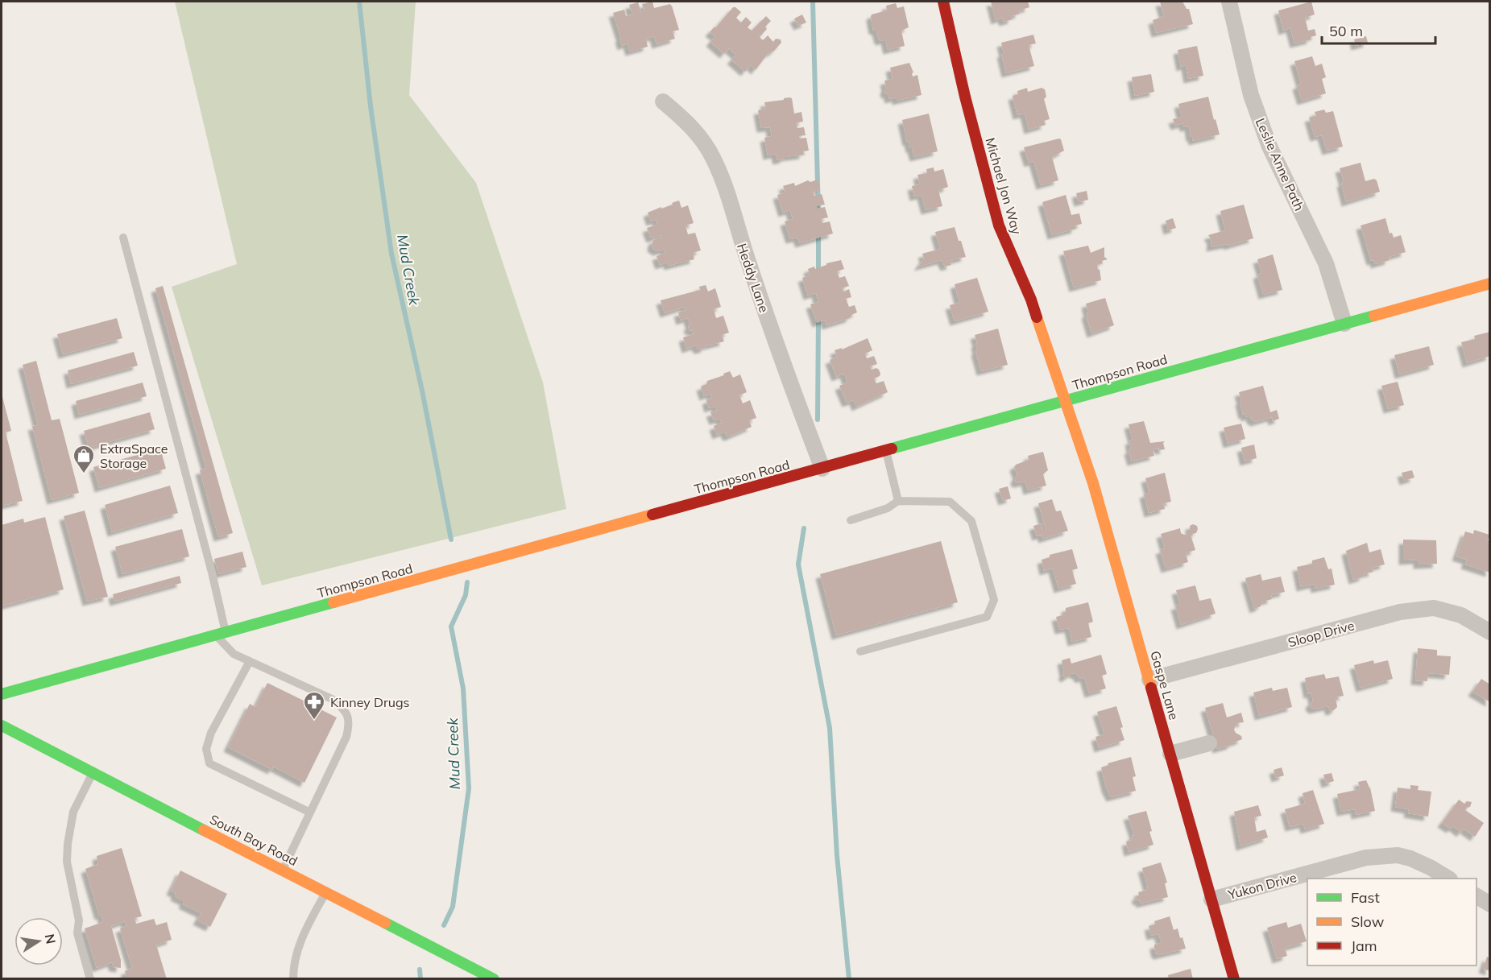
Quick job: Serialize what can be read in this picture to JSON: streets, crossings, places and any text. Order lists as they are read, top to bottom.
{
  "streets": {
    "street": [
      "Leslie Anne Path",
      "Michael Jon Way",
      "Heddy Lane",
      "Thompson Road",
      "Sloop Drive",
      "Gaspe Lane",
      "South Bay Road",
      "Yukon Drive"
    ]
  },
  "crossings": [
    ["Leslie Anne Path", "Thompson Road"],
    ["Michael Jon Way", "Thompson Road"],
    ["Michael Jon Way", "Gaspe Lane"],
    ["Heddy Lane", "Thompson Road"],
    ["Thompson Road", "Gaspe Lane"],
    ["Sloop Drive", "Gaspe Lane"],
    ["Gaspe Lane", "Yukon Drive"]
  ],
  "water": ["Mud Creek"],
  "places": {
    "shop": ["ExtraSpace Storage"],
    "pharmacy": ["Kinney Drugs"]
  },
  "legend": ["Fast", "Slow", "Jam"],
  "scale_bar": "50 m",
  "north": "right"
}
